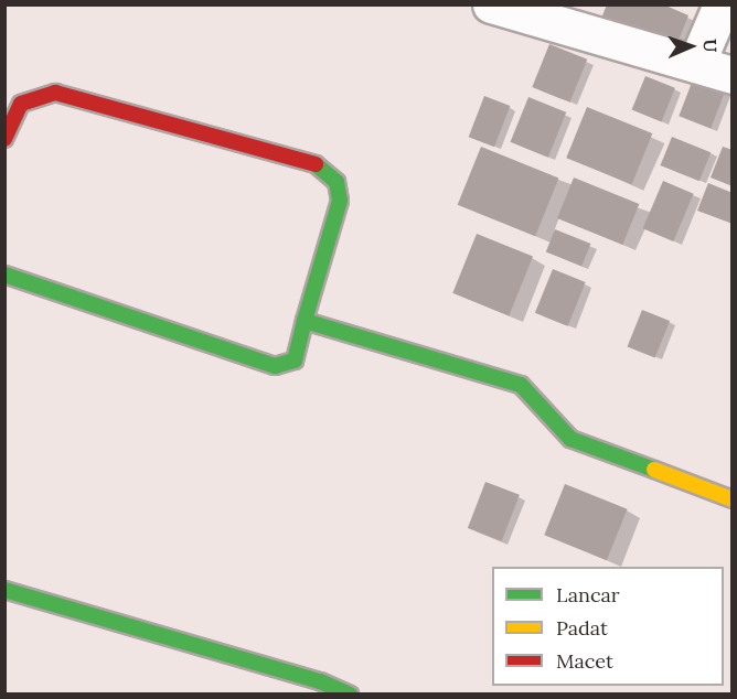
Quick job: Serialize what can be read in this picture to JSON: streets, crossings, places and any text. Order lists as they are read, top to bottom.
{
  "legend": ["Lancar", "Padat", "Macet"],
  "north": "right"
}
